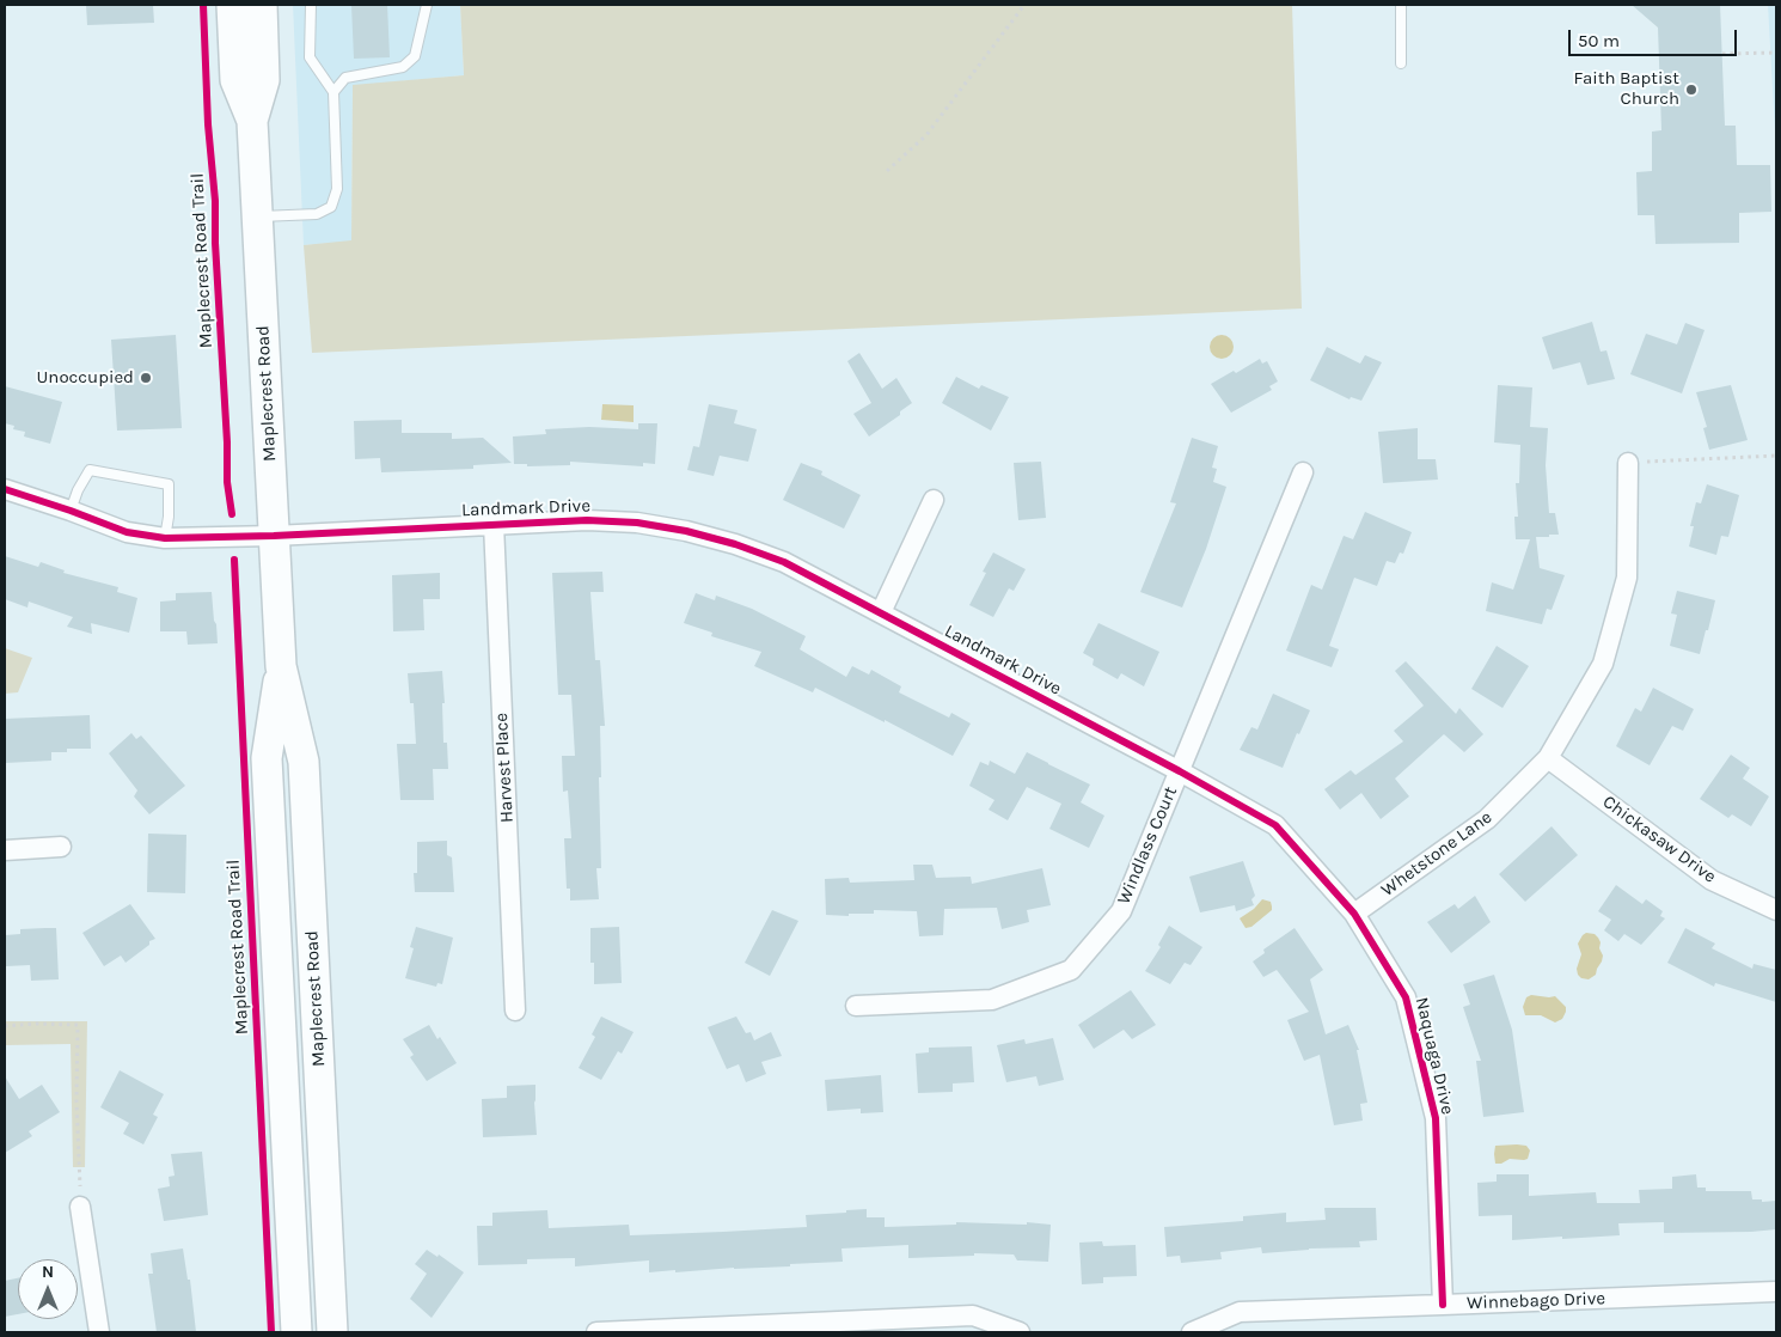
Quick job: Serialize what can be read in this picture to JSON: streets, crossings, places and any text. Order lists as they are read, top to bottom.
{
  "streets": {
    "main road": ["Maplecrest Road"],
    "street": [
      "Landmark Drive",
      "Harvest Place",
      "Chickasaw Drive",
      "Windlass Court",
      "Whetstone Lane",
      "Naquaga Drive",
      "Winnebago Drive"
    ],
    "cycle path": ["Maplecrest Road Trail"]
  },
  "crossings": [
    ["Maplecrest Road", "Landmark Drive"],
    ["Landmark Drive", "Harvest Place"],
    ["Landmark Drive", "Windlass Court"],
    ["Landmark Drive", "Naquaga Drive"],
    ["Chickasaw Drive", "Whetstone Lane"],
    ["Windlass Court", "Naquaga Drive"],
    ["Whetstone Lane", "Naquaga Drive"],
    ["Naquaga Drive", "Winnebago Drive"]
  ],
  "places": ["Faith Baptist Church", "Unoccupied"],
  "scale_bar": "50 m",
  "north": "top"
}
